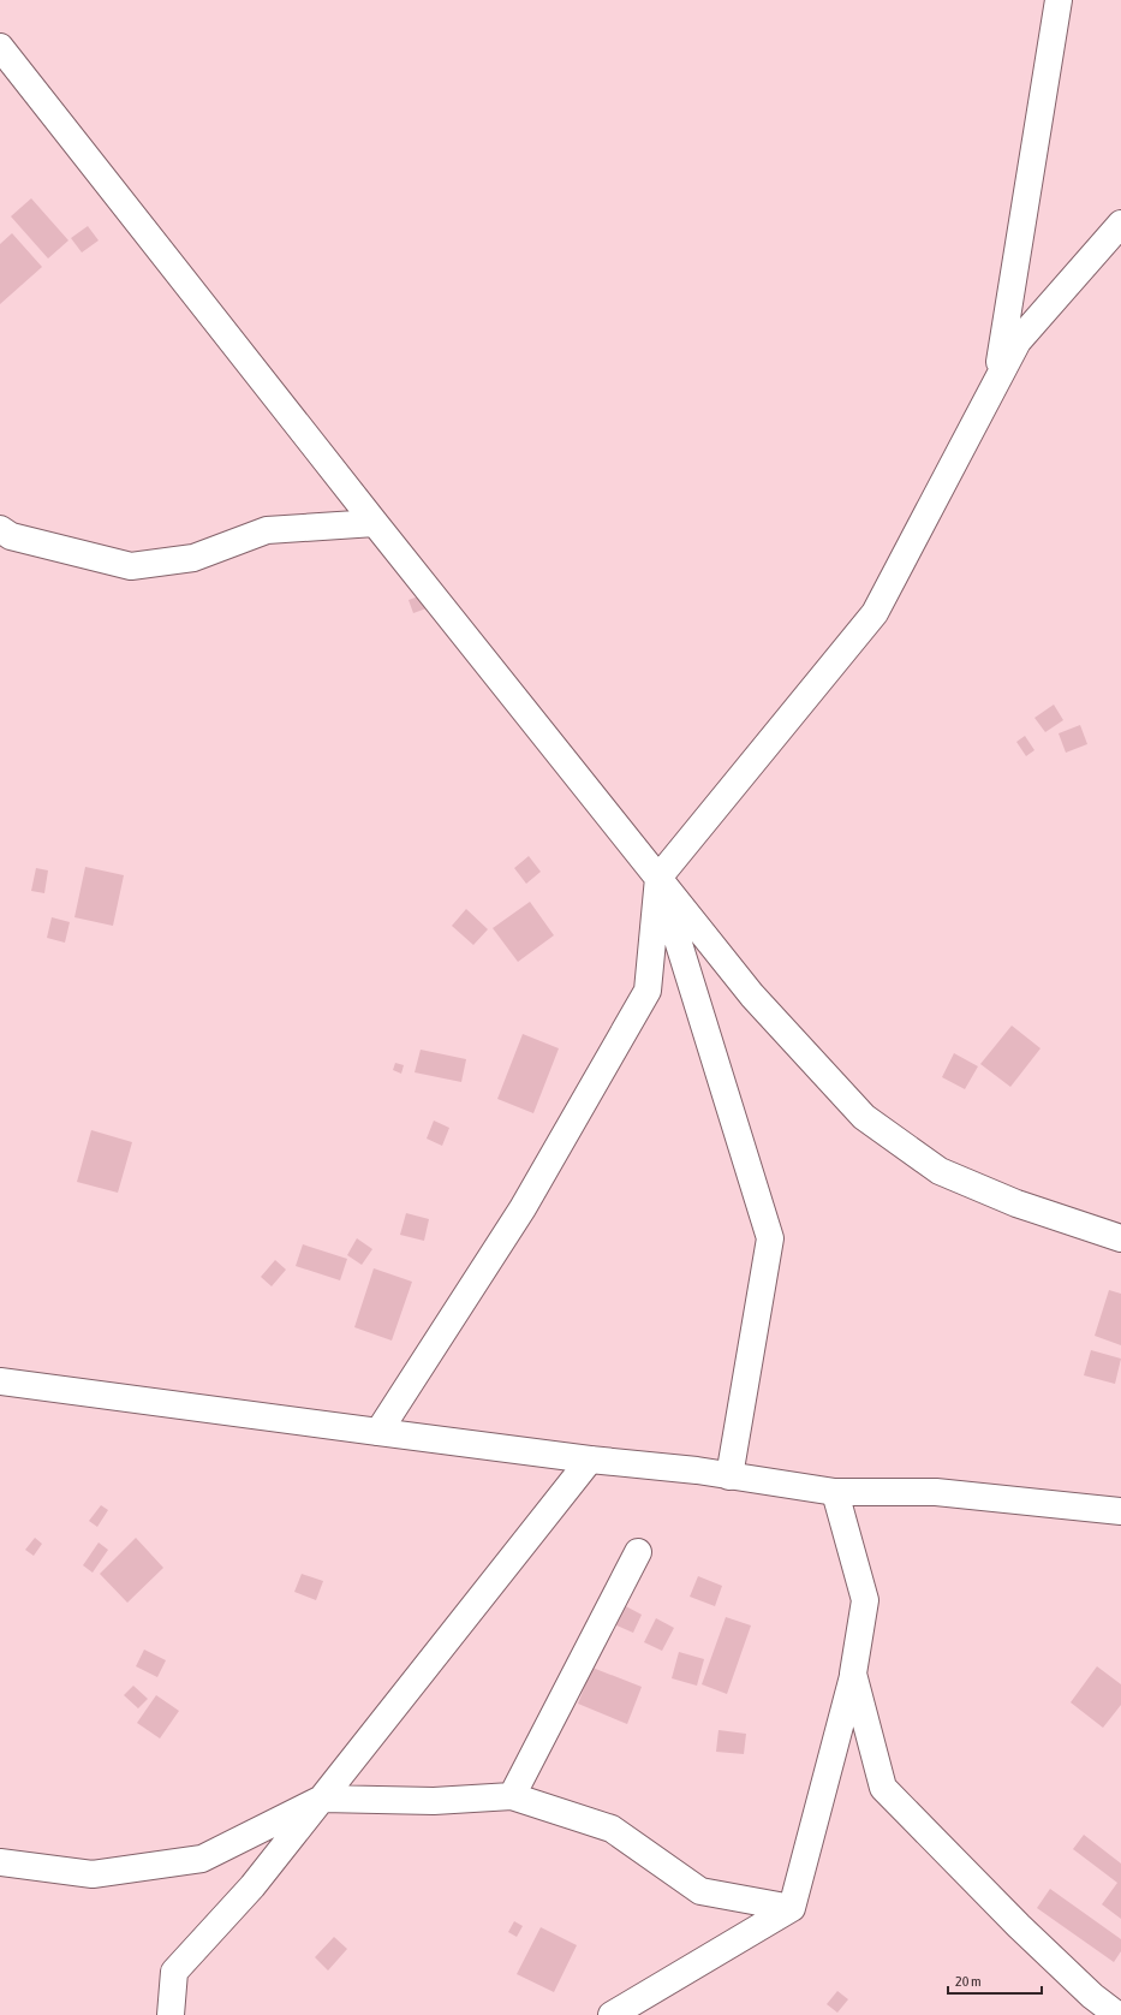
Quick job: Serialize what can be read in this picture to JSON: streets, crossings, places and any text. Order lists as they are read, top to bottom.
{
  "scale_bar": "20 m"
}
